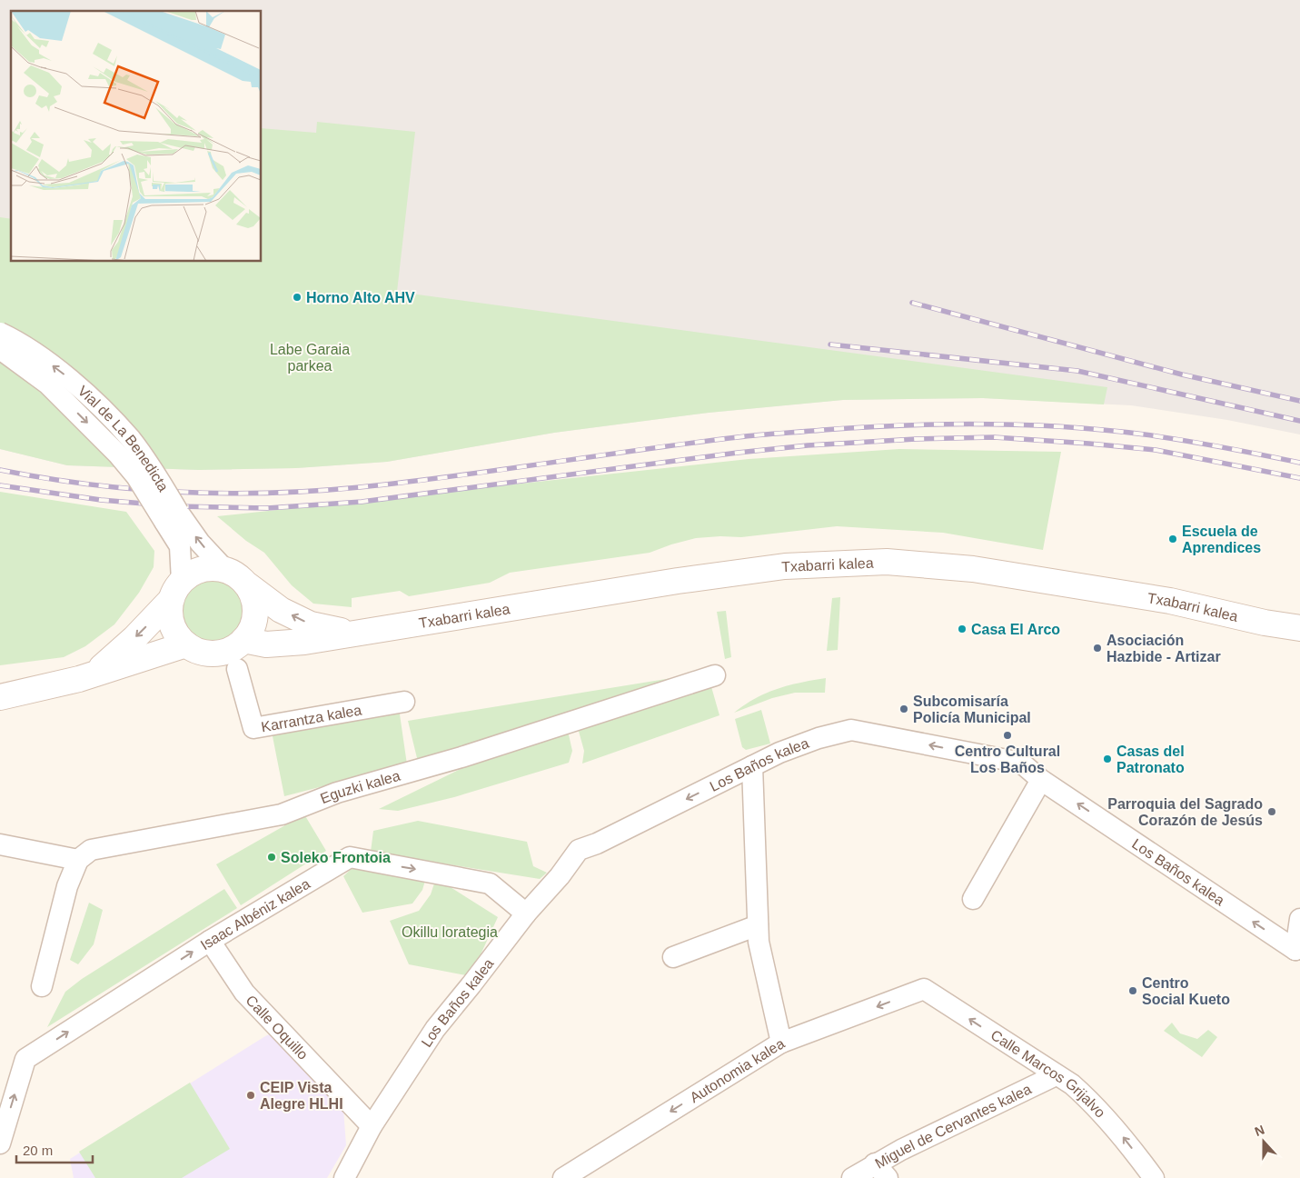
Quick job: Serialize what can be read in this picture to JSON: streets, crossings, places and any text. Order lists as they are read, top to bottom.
{
  "streets": {
    "street": [
      "Vial de La Benedicta",
      "Txabarri kalea",
      "Karrantza kalea",
      "Los Baños kalea",
      "Eguzki kalea",
      "Isaac Albéniz kalea",
      "Calle Oquillo",
      "Autonomia kalea",
      "Calle Marcos Grijalvo",
      "Miguel de Cervantes kalea"
    ]
  },
  "crossings": [
    ["Vial de La Benedicta", "Txabarri kalea"],
    ["Los Baños kalea", "Isaac Albéniz kalea"],
    ["Los Baños kalea", "Calle Oquillo"],
    ["Isaac Albéniz kalea", "Calle Oquillo"],
    ["Autonomia kalea", "Calle Marcos Grijalvo"],
    ["Calle Marcos Grijalvo", "Miguel de Cervantes kalea"]
  ],
  "one_way": [
    "Los Baños kalea",
    "Isaac Albéniz kalea",
    "Autonomia kalea",
    "Calle Marcos Grijalvo"
  ],
  "parks": ["Labe Garaia parkea", "Okillu lorategia"],
  "places": [
    "Horno Alto AHV",
    "Escuela de Aprendices",
    "Casa El Arco",
    "Asociación Hazbide - Artizar",
    "Subcomisaría Policía Municipal",
    "Centro Cultural Los Baños",
    "Casas del Patronato",
    "Parroquia del Sagrado Corazón de Jesús",
    "Soleko Frontoia",
    "Centro Social Kueto",
    "CEIP Vista Alegre HLHI"
  ],
  "scale_bar": "20 m",
  "north": "top"
}
